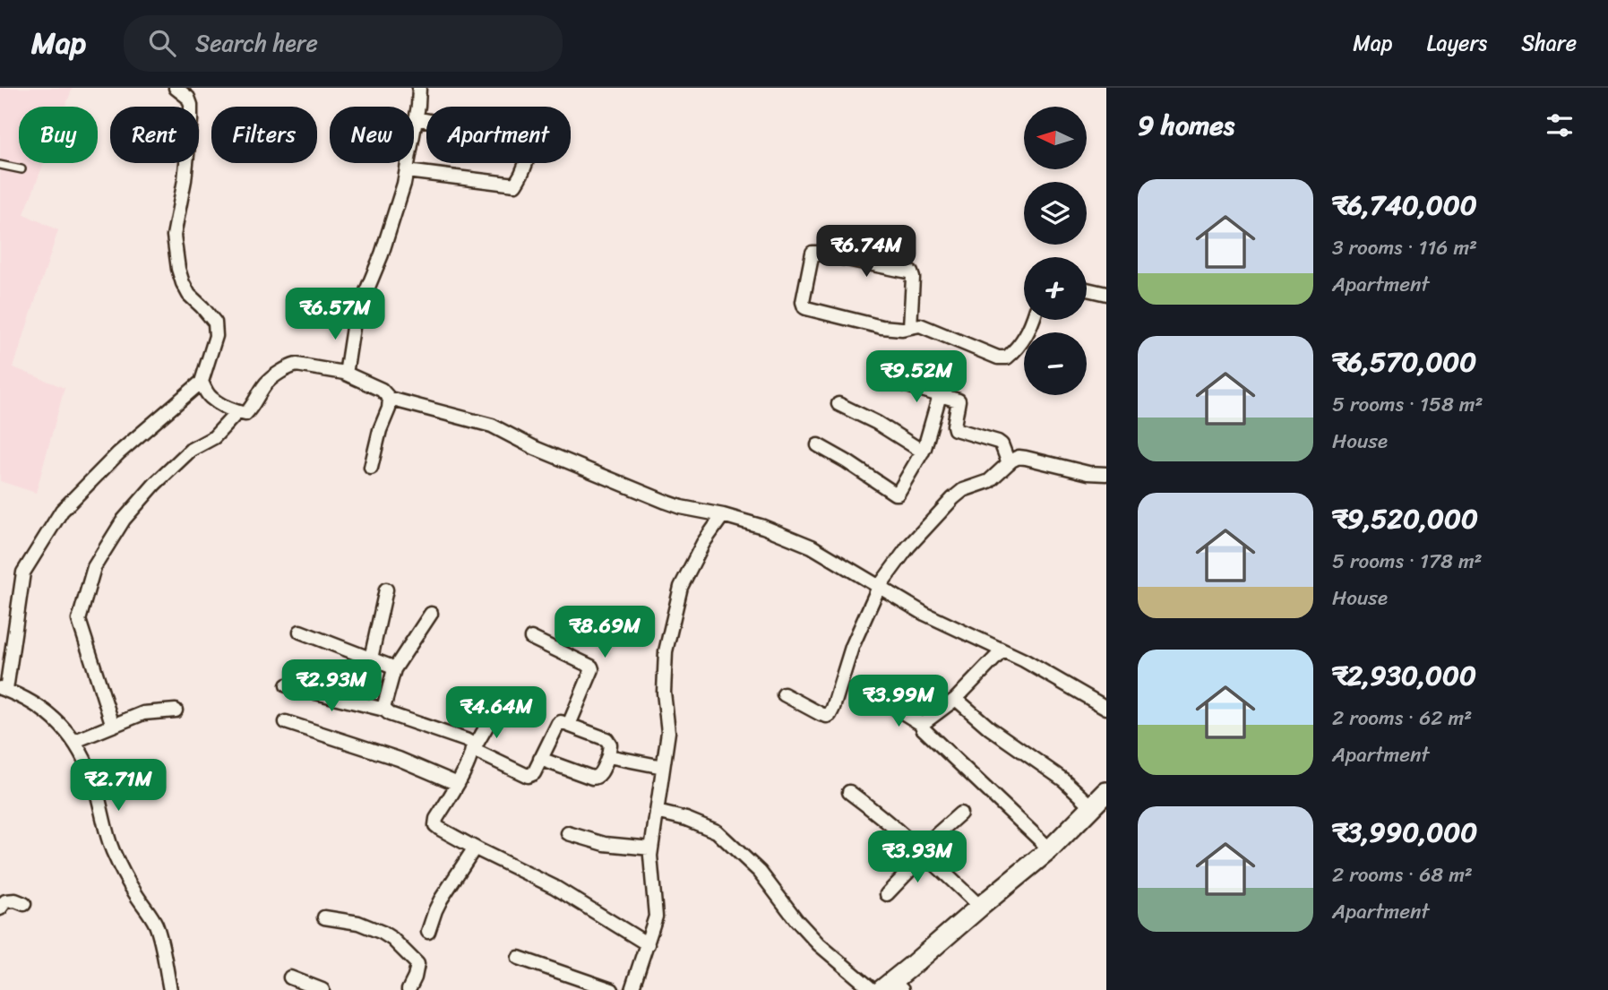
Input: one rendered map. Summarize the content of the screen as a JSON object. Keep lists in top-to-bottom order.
{
  "north": "left",
  "page": {
    "header": "Map",
    "search": "Search here",
    "nav": ["Map", "Layers", "Share"],
    "heading": "9 homes",
    "map_buttons": ["+", "−"],
    "chip": [
      "Buy",
      "Rent",
      "Filters",
      "New",
      "Apartment"
    ],
    "list": [
      {
        "name": "₹6,740,000",
        "note": "3 rooms · 116 m² · Apartment"
      },
      {
        "name": "₹6,570,000",
        "note": "5 rooms · 158 m² · House"
      },
      {
        "name": "₹9,520,000",
        "note": "5 rooms · 178 m² · House"
      },
      {
        "name": "₹2,930,000",
        "note": "2 rooms · 62 m² · Apartment"
      },
      {
        "name": "₹3,990,000",
        "note": "2 rooms · 68 m² · Apartment"
      }
    ],
    "price": [
      "₹6.74M",
      "₹6.57M",
      "₹9.52M",
      "₹8.69M",
      "₹2.93M",
      "₹3.99M",
      "₹4.64M",
      "₹2.71M",
      "₹3.93M"
    ]
  }
}
